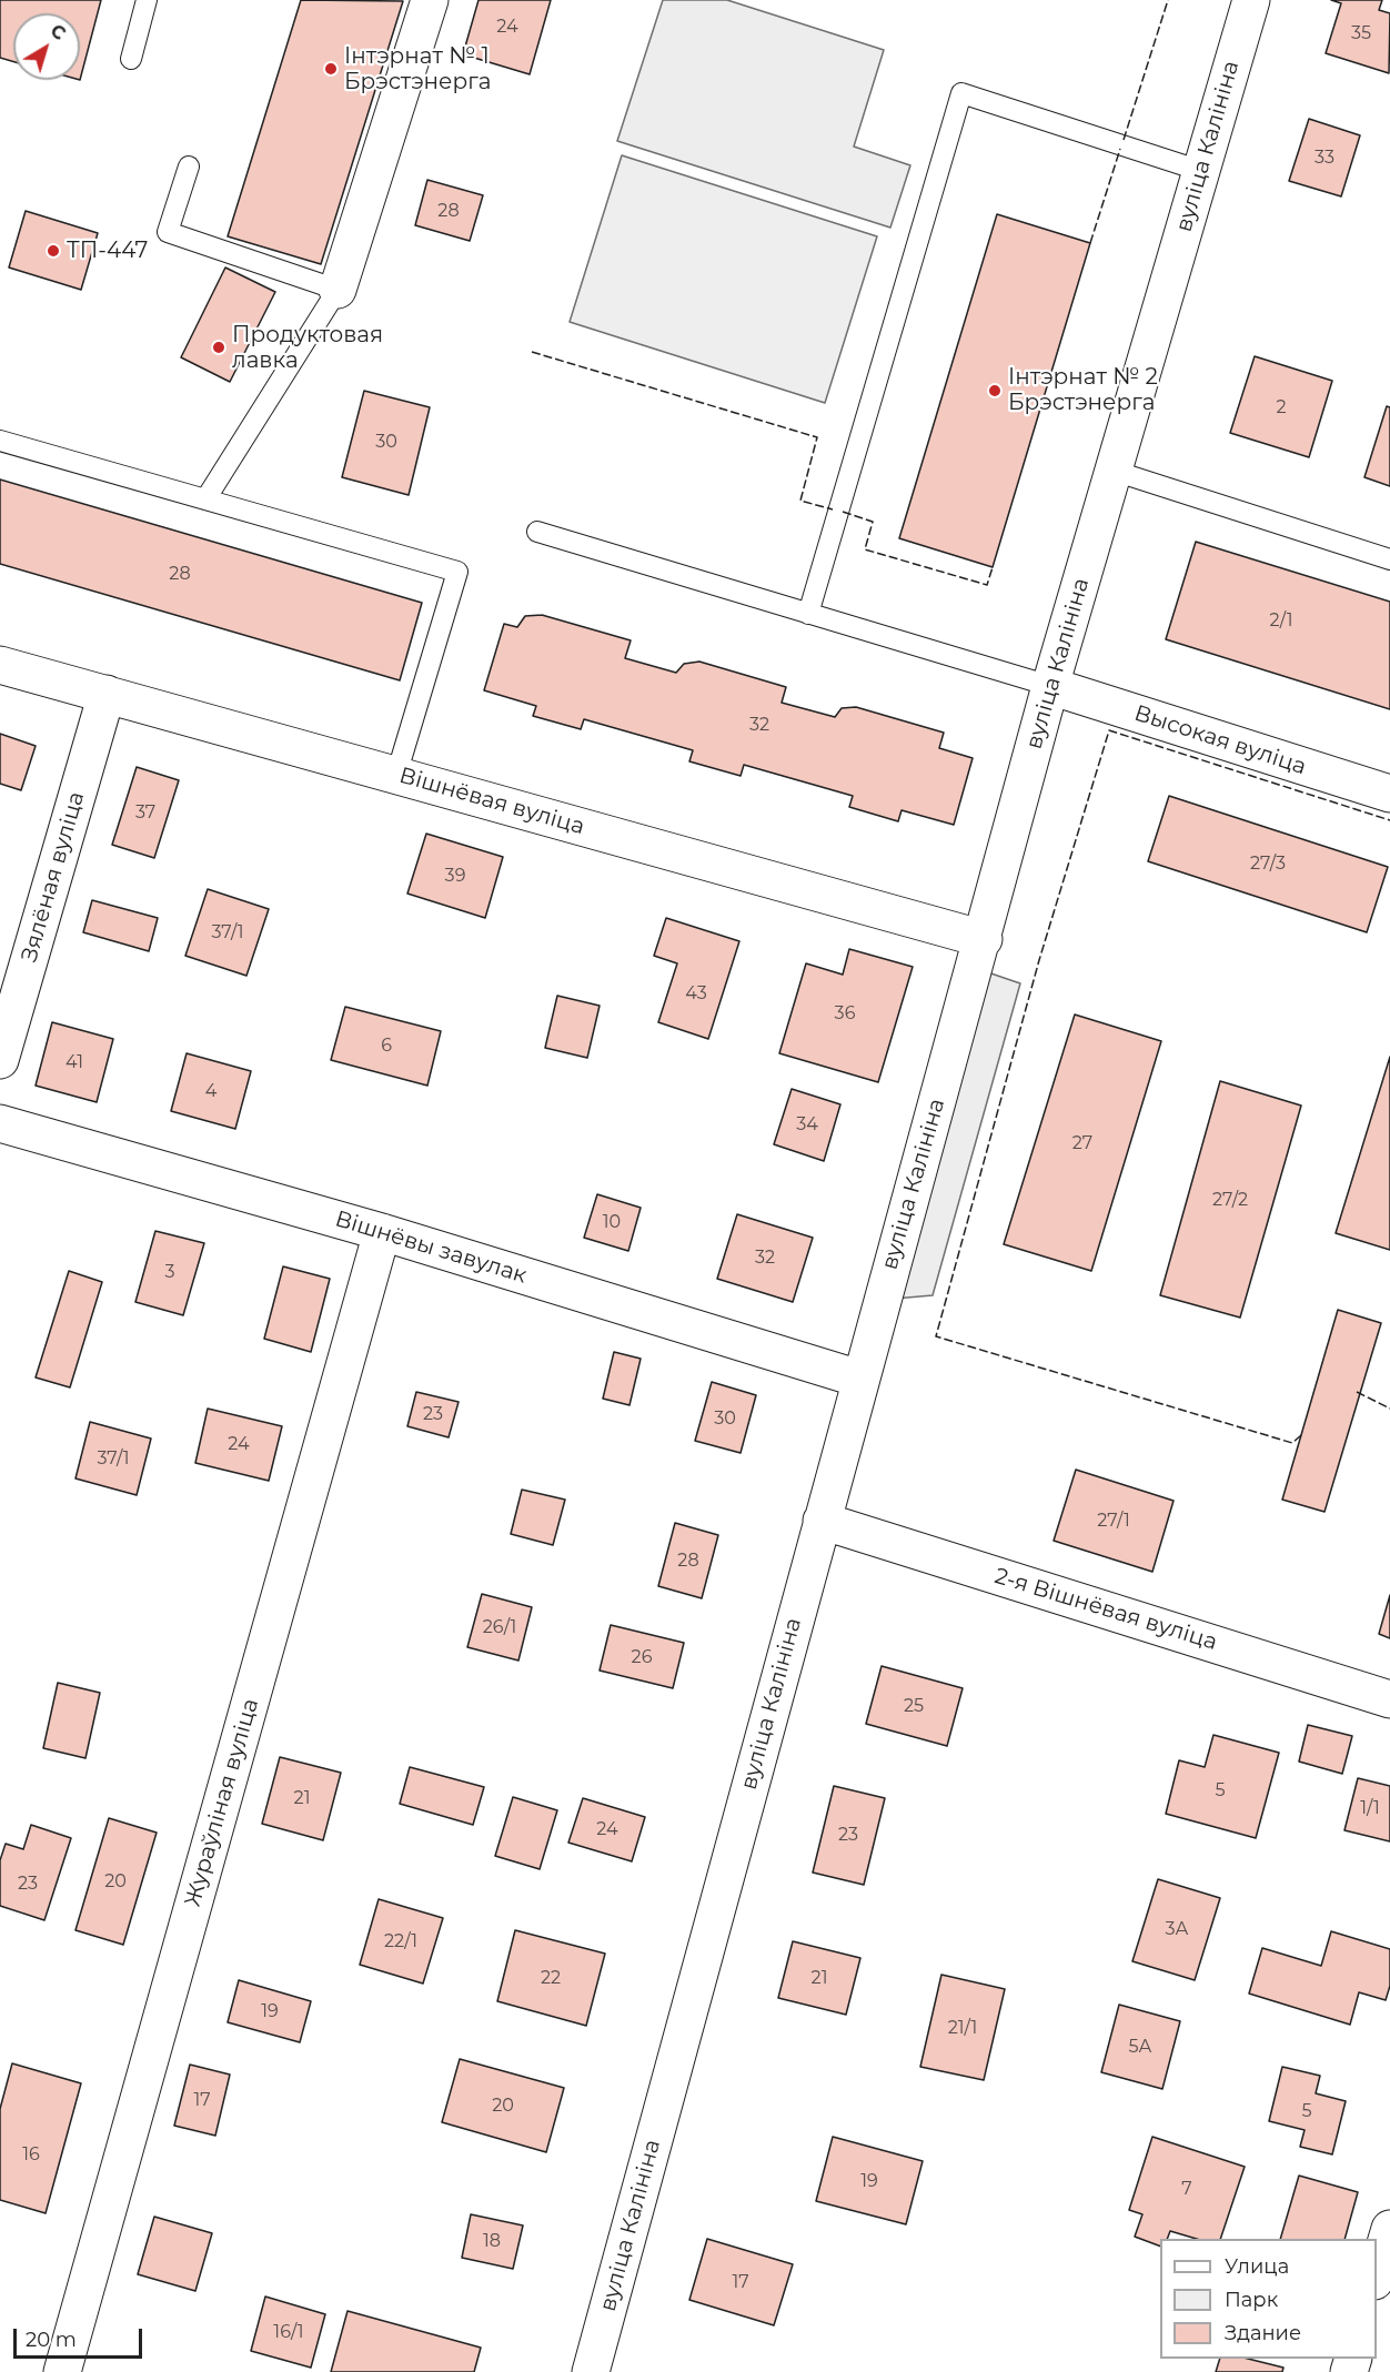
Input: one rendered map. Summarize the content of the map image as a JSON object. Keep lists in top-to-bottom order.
{
  "streets": {
    "street": [
      "вуліца Калініна",
      "Высокая вуліца",
      "Вішнёвая вуліца",
      "Зялёная вуліца",
      "Вішнёвы завулак",
      "2-я Вішнёвая вуліца",
      "Жураўліная вуліца"
    ]
  },
  "crossings": [
    ["вуліца Калініна", "Высокая вуліца"],
    ["вуліца Калініна", "Вішнёвая вуліца"],
    ["вуліца Калініна", "Вішнёвы завулак"],
    ["вуліца Калініна", "2-я Вішнёвая вуліца"],
    ["Вішнёвая вуліца", "Зялёная вуліца"],
    ["Вішнёвы завулак", "Жураўліная вуліца"]
  ],
  "places": [
    "Інтэрнат № 1 Брэстэнерга",
    "ТП-447",
    "Продуктовая лавка",
    "Інтэрнат № 2 Брэстэнерга"
  ],
  "house_numbers": [
    "24",
    "35",
    "33",
    "28",
    "2",
    "30",
    "28",
    "2/1",
    "32",
    "37",
    "27/3",
    "39",
    "37/1",
    "43",
    "36",
    "6",
    "41",
    "4",
    "34",
    "27",
    "27/2",
    "10",
    "32",
    "3",
    "23",
    "30",
    "24",
    "37/1",
    "27/1",
    "28",
    "26/1",
    "26",
    "25",
    "5",
    "21",
    "1/1",
    "24",
    "23",
    "20",
    "23",
    "3А",
    "22/1",
    "22",
    "21",
    "19",
    "21/1",
    "5А",
    "17",
    "20",
    "5",
    "16",
    "19",
    "7",
    "18",
    "17",
    "16/1"
  ],
  "legend": ["Улица", "Парк", "Здание"],
  "scale_bar": "20 m",
  "north": "top right"
}
